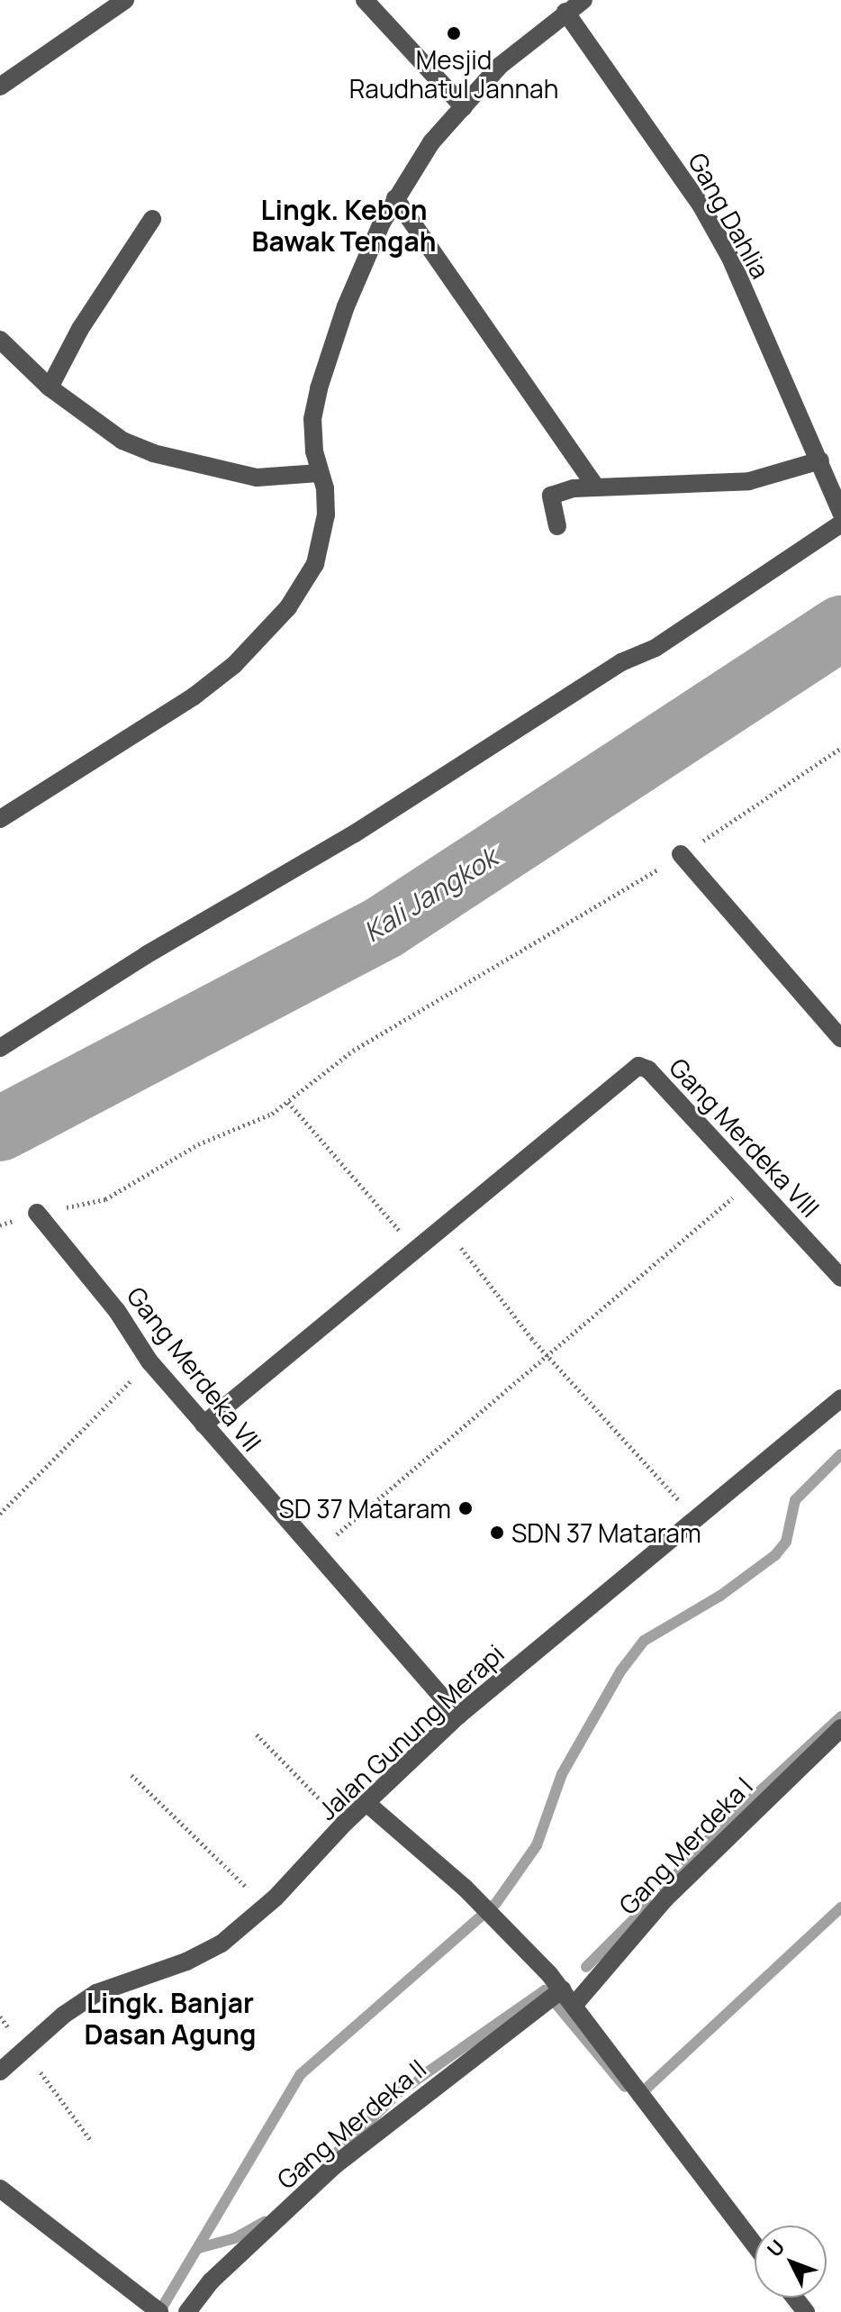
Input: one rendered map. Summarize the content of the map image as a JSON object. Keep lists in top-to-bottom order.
{
  "streets": {
    "street": [
      "Gang Dahlia",
      "Gang Merdeka VIII",
      "Gang Merdeka VII",
      "Jalan Gunung Merapi",
      "Gang Merdeka I",
      "Gang Merdeka II"
    ]
  },
  "crossings": [
    ["Gang Merdeka VII", "Jalan Gunung Merapi"]
  ],
  "districts": ["Lingk. Kebon Bawak Tengah", "Lingk. Banjar Dasan Agung"],
  "water": ["Kali Jangkok"],
  "places": ["Mesjid Raudhatul Jannah", "SD 37 Mataram", "SDN 37 Mataram"],
  "north": "top left"
}
